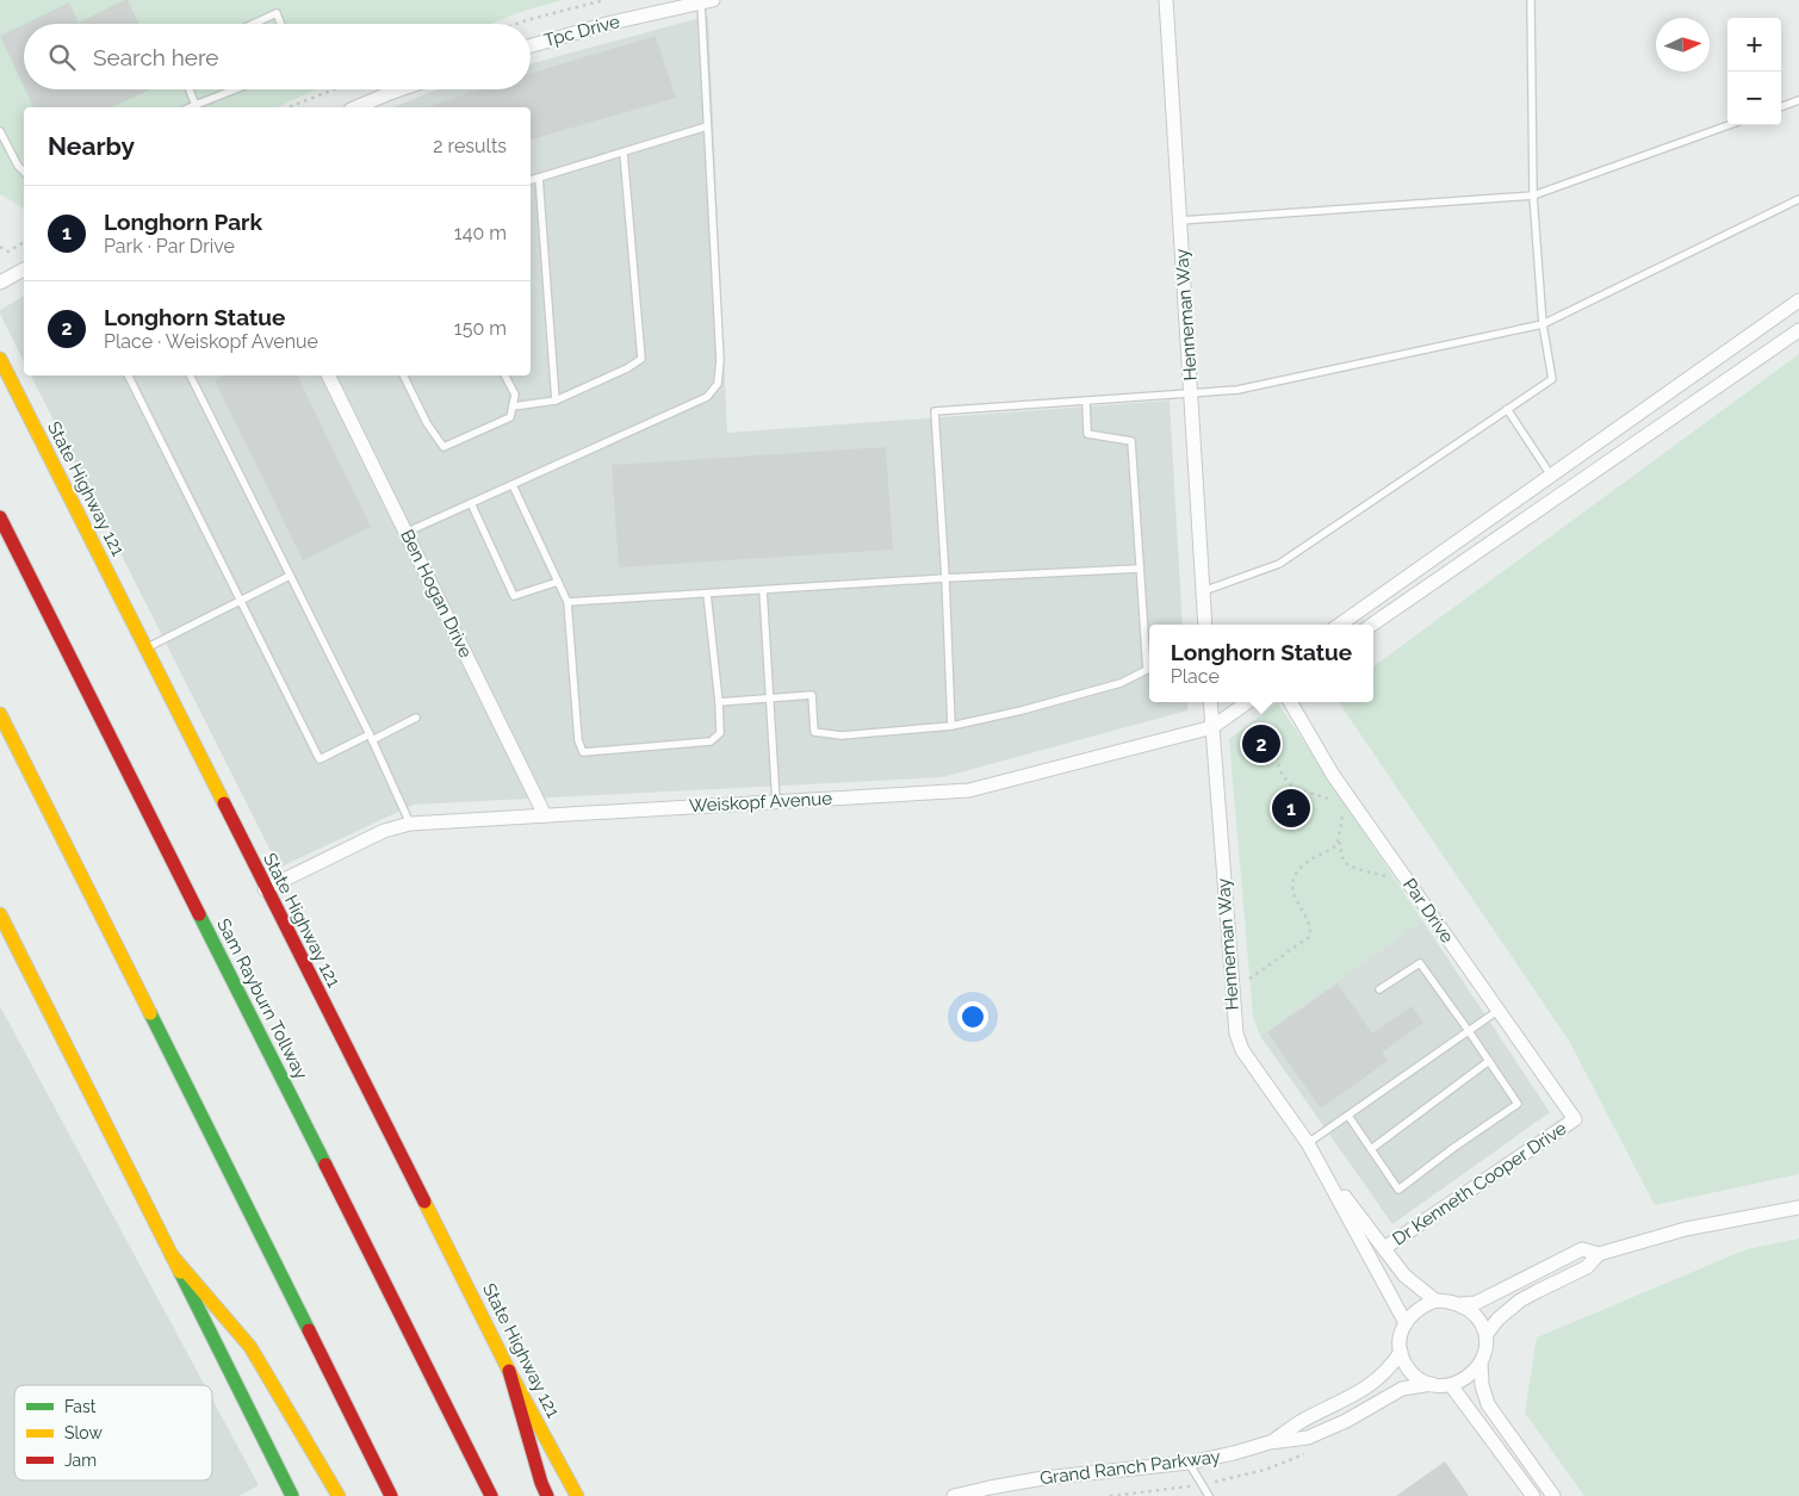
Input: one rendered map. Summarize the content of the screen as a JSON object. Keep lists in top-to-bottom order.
{
  "streets": {
    "main road": ["State Highway 121", "Sam Rayburn Tollway"],
    "street": [
      "Tpc Drive",
      "Henneman Way",
      "Ben Hogan Drive",
      "Weiskopf Avenue",
      "Par Drive",
      "Dr Kenneth Cooper Drive",
      "Grand Ranch Parkway"
    ]
  },
  "crossings": [
    ["Henneman Way", "Weiskopf Avenue"],
    ["Henneman Way", "Dr Kenneth Cooper Drive"],
    ["Henneman Way", "Grand Ranch Parkway"],
    ["State Highway 121", "Weiskopf Avenue"],
    ["Ben Hogan Drive", "Weiskopf Avenue"],
    ["Par Drive", "Dr Kenneth Cooper Drive"]
  ],
  "legend": ["Fast", "Slow", "Jam"],
  "north": "right",
  "page": {
    "map_buttons": ["+", "−"],
    "search": "Search here",
    "heading": ["Nearby", "2 results"],
    "list": [
      {
        "mark": "1",
        "name": "Longhorn Park",
        "note": "Park · Par Drive",
        "value": "140 m"
      },
      {
        "mark": "2",
        "name": "Longhorn Statue",
        "note": "Place · Weiskopf Avenue",
        "value": "150 m"
      }
    ],
    "popup": ["Longhorn Statue", "Place"],
    "pins": ["2", "1"]
  }
}
